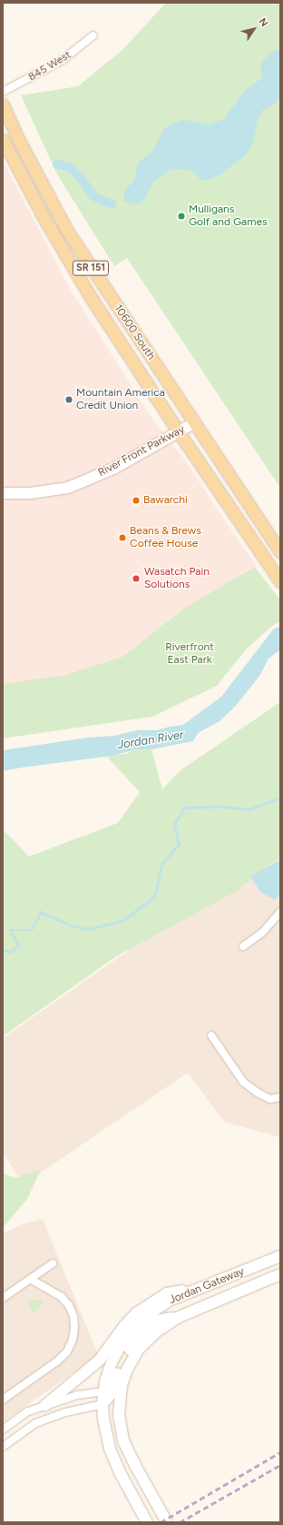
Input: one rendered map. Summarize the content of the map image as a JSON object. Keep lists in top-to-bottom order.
{
  "streets": {
    "main road": [
      "SR 151",
      "10600 South",
      "River Front Parkway",
      "Jordan Gateway"
    ],
    "street": ["845 West"]
  },
  "crossings": [
    ["10600 South", "River Front Parkway"]
  ],
  "water": ["Jordan River"],
  "parks": ["Riverfront East Park"],
  "places": [
    "Mulligans Golf and Games",
    "Mountain America Credit Union",
    "Bawarchi",
    "Beans & Brews Coffee House",
    "Wasatch Pain Solutions"
  ],
  "north": "top right"
}
